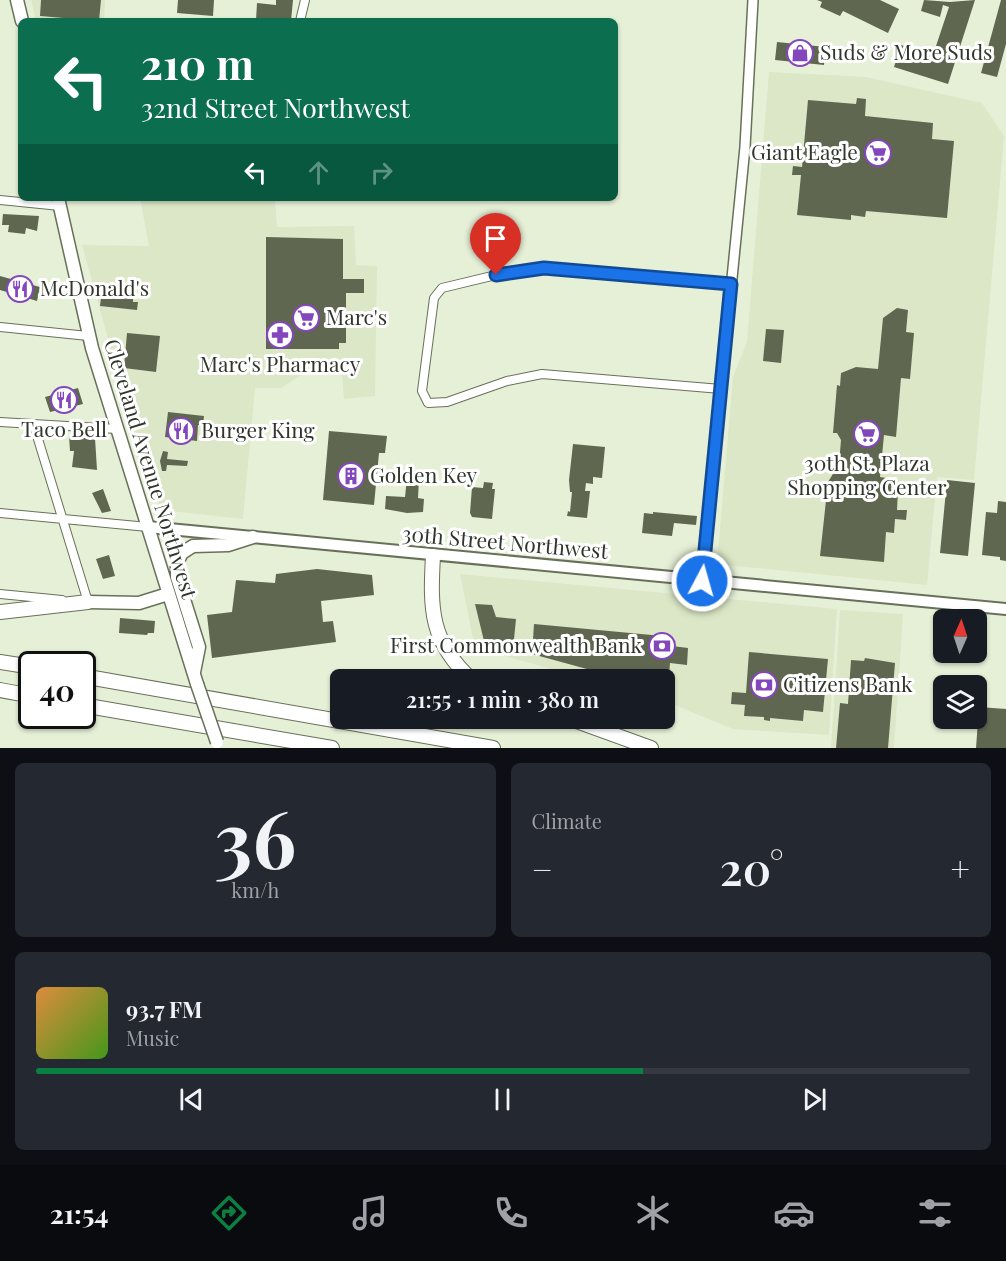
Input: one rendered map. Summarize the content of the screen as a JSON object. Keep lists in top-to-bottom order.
{
  "streets": {
    "main road": ["Cleveland Avenue Northwest", "30th Street Northwest"]
  },
  "crossings": [
    ["Cleveland Avenue Northwest", "30th Street Northwest"]
  ],
  "places": {
    "shop": ["Suds & More Suds"],
    "supermarket": ["Giant Eagle", "Marc's", "30th St. Plaza Shopping Center"],
    "restaurant": ["McDonald's", "Taco Bell", "Burger King"],
    "pharmacy": ["Marc's Pharmacy"],
    "building": ["Golden Key"],
    "bank": ["First Commonwealth Bank", "Citizens Bank"]
  },
  "north": "top",
  "page": {
    "turn": ["210 m", "32nd Street Northwest"],
    "limit": "40",
    "trip": "21:55 · 1 min · 380 m",
    "tile": [
      ["36", "km/h"],
      "Climate"
    ],
    "heat": ["−", "20°", "+"],
    "song": ["93.7 FM", "Music"],
    "tabs": "21:54"
  }
}
